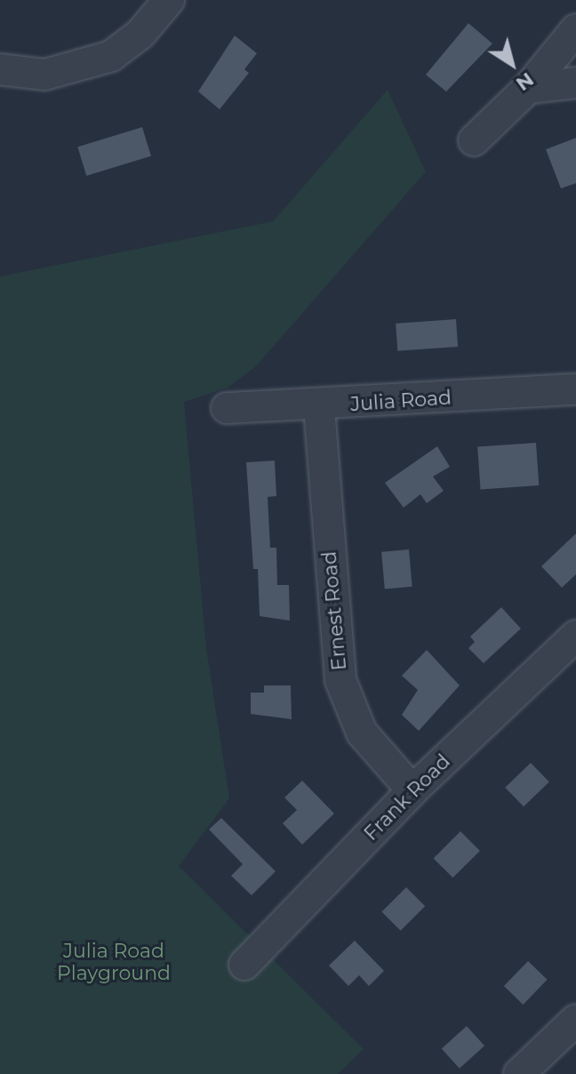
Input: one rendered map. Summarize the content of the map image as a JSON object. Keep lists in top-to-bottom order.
{
  "streets": {
    "street": ["Julia Road", "Ernest Road", "Frank Road"]
  },
  "crossings": [
    ["Julia Road", "Ernest Road"],
    ["Ernest Road", "Frank Road"]
  ],
  "parks": ["Julia Road Playground"],
  "north": "bottom right"
}
